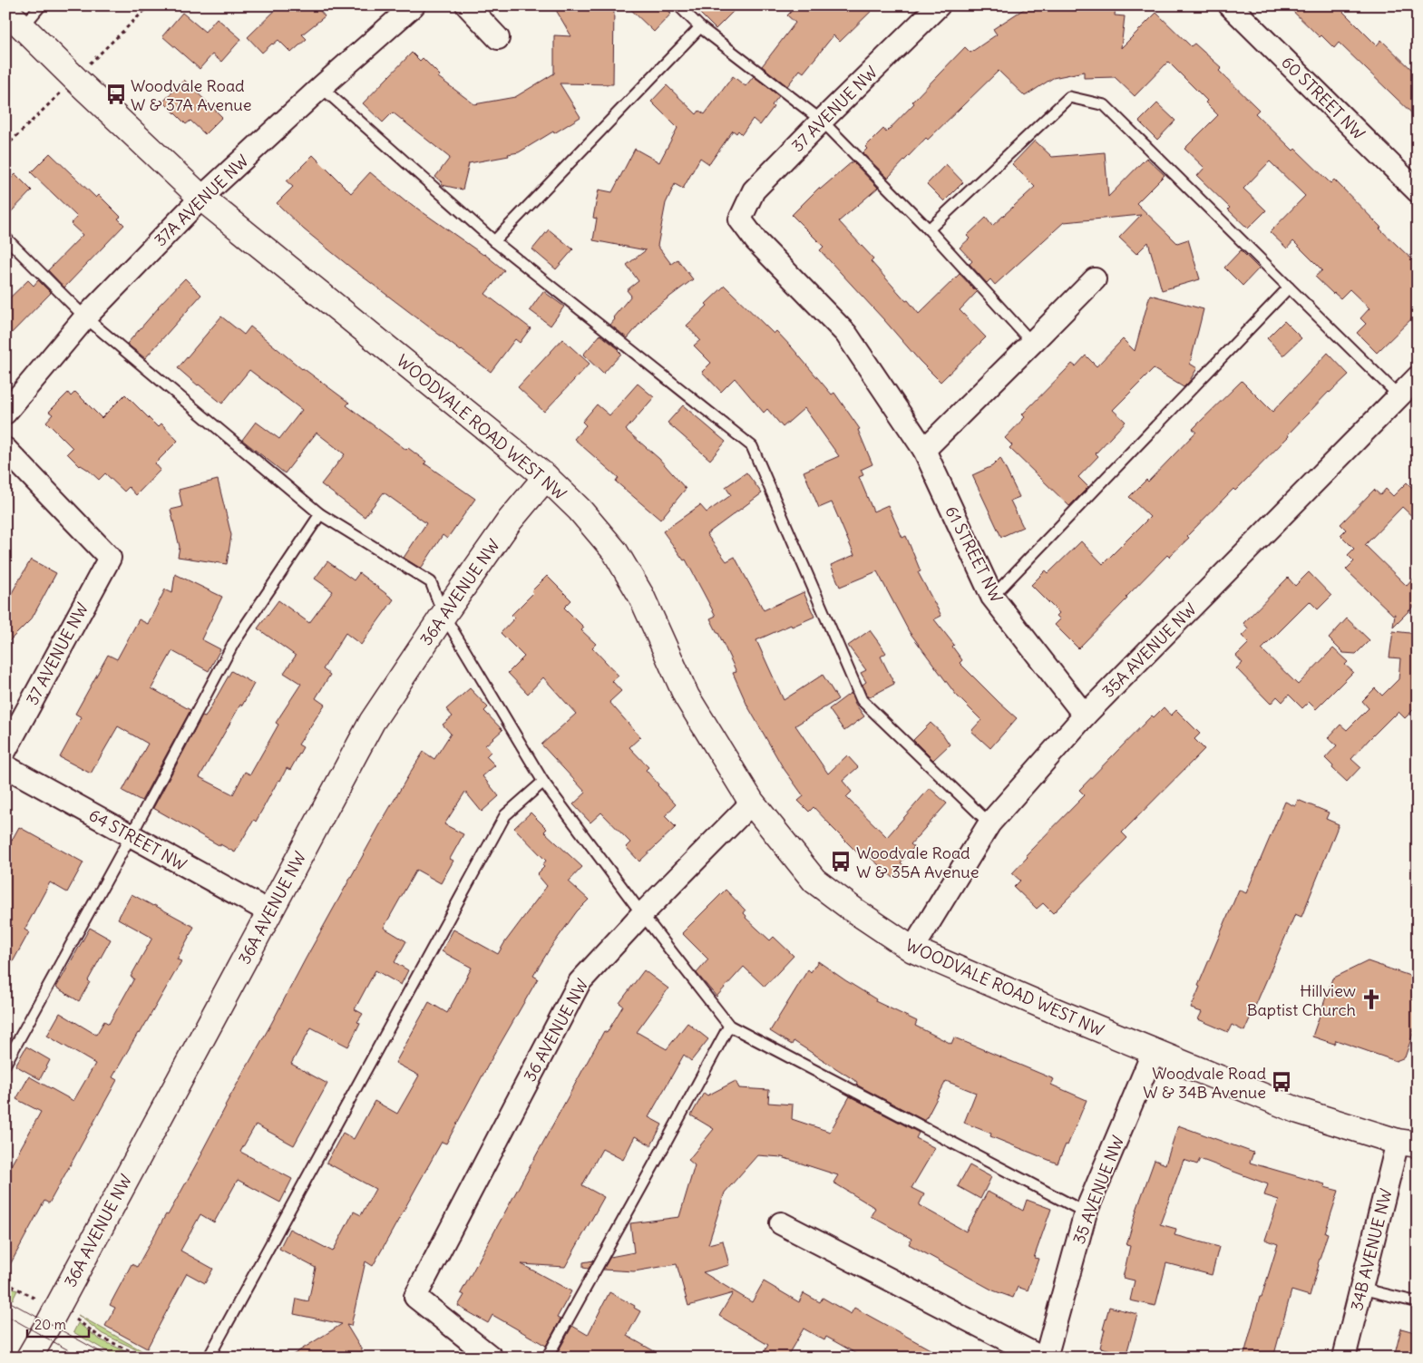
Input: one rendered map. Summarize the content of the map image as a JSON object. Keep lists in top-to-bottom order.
{
  "streets": {
    "street": [
      "60 STREET NW",
      "37 AVENUE NW",
      "37A AVENUE NW",
      "WOODVALE ROAD WEST NW",
      "61 STREET NW",
      "36A AVENUE NW",
      "35A AVENUE NW",
      "64 STREET NW",
      "36 AVENUE NW",
      "35 AVENUE NW",
      "34B AVENUE NW"
    ]
  },
  "crossings": [
    ["37 AVENUE NW", "61 STREET NW"],
    ["37A AVENUE NW", "WOODVALE ROAD WEST NW"],
    ["WOODVALE ROAD WEST NW", "36A AVENUE NW"],
    ["WOODVALE ROAD WEST NW", "35A AVENUE NW"],
    ["WOODVALE ROAD WEST NW", "36 AVENUE NW"],
    ["WOODVALE ROAD WEST NW", "35 AVENUE NW"],
    ["WOODVALE ROAD WEST NW", "34B AVENUE NW"],
    ["61 STREET NW", "35A AVENUE NW"],
    ["36A AVENUE NW", "64 STREET NW"]
  ],
  "places": {
    "bus stop": ["Woodvale Road W & 37A Avenue", "Woodvale Road W & 35A Avenue", "Woodvale Road W & 34B Avenue"],
    "church": ["Hillview Baptist Church"]
  },
  "scale_bar": "20 m"
}
